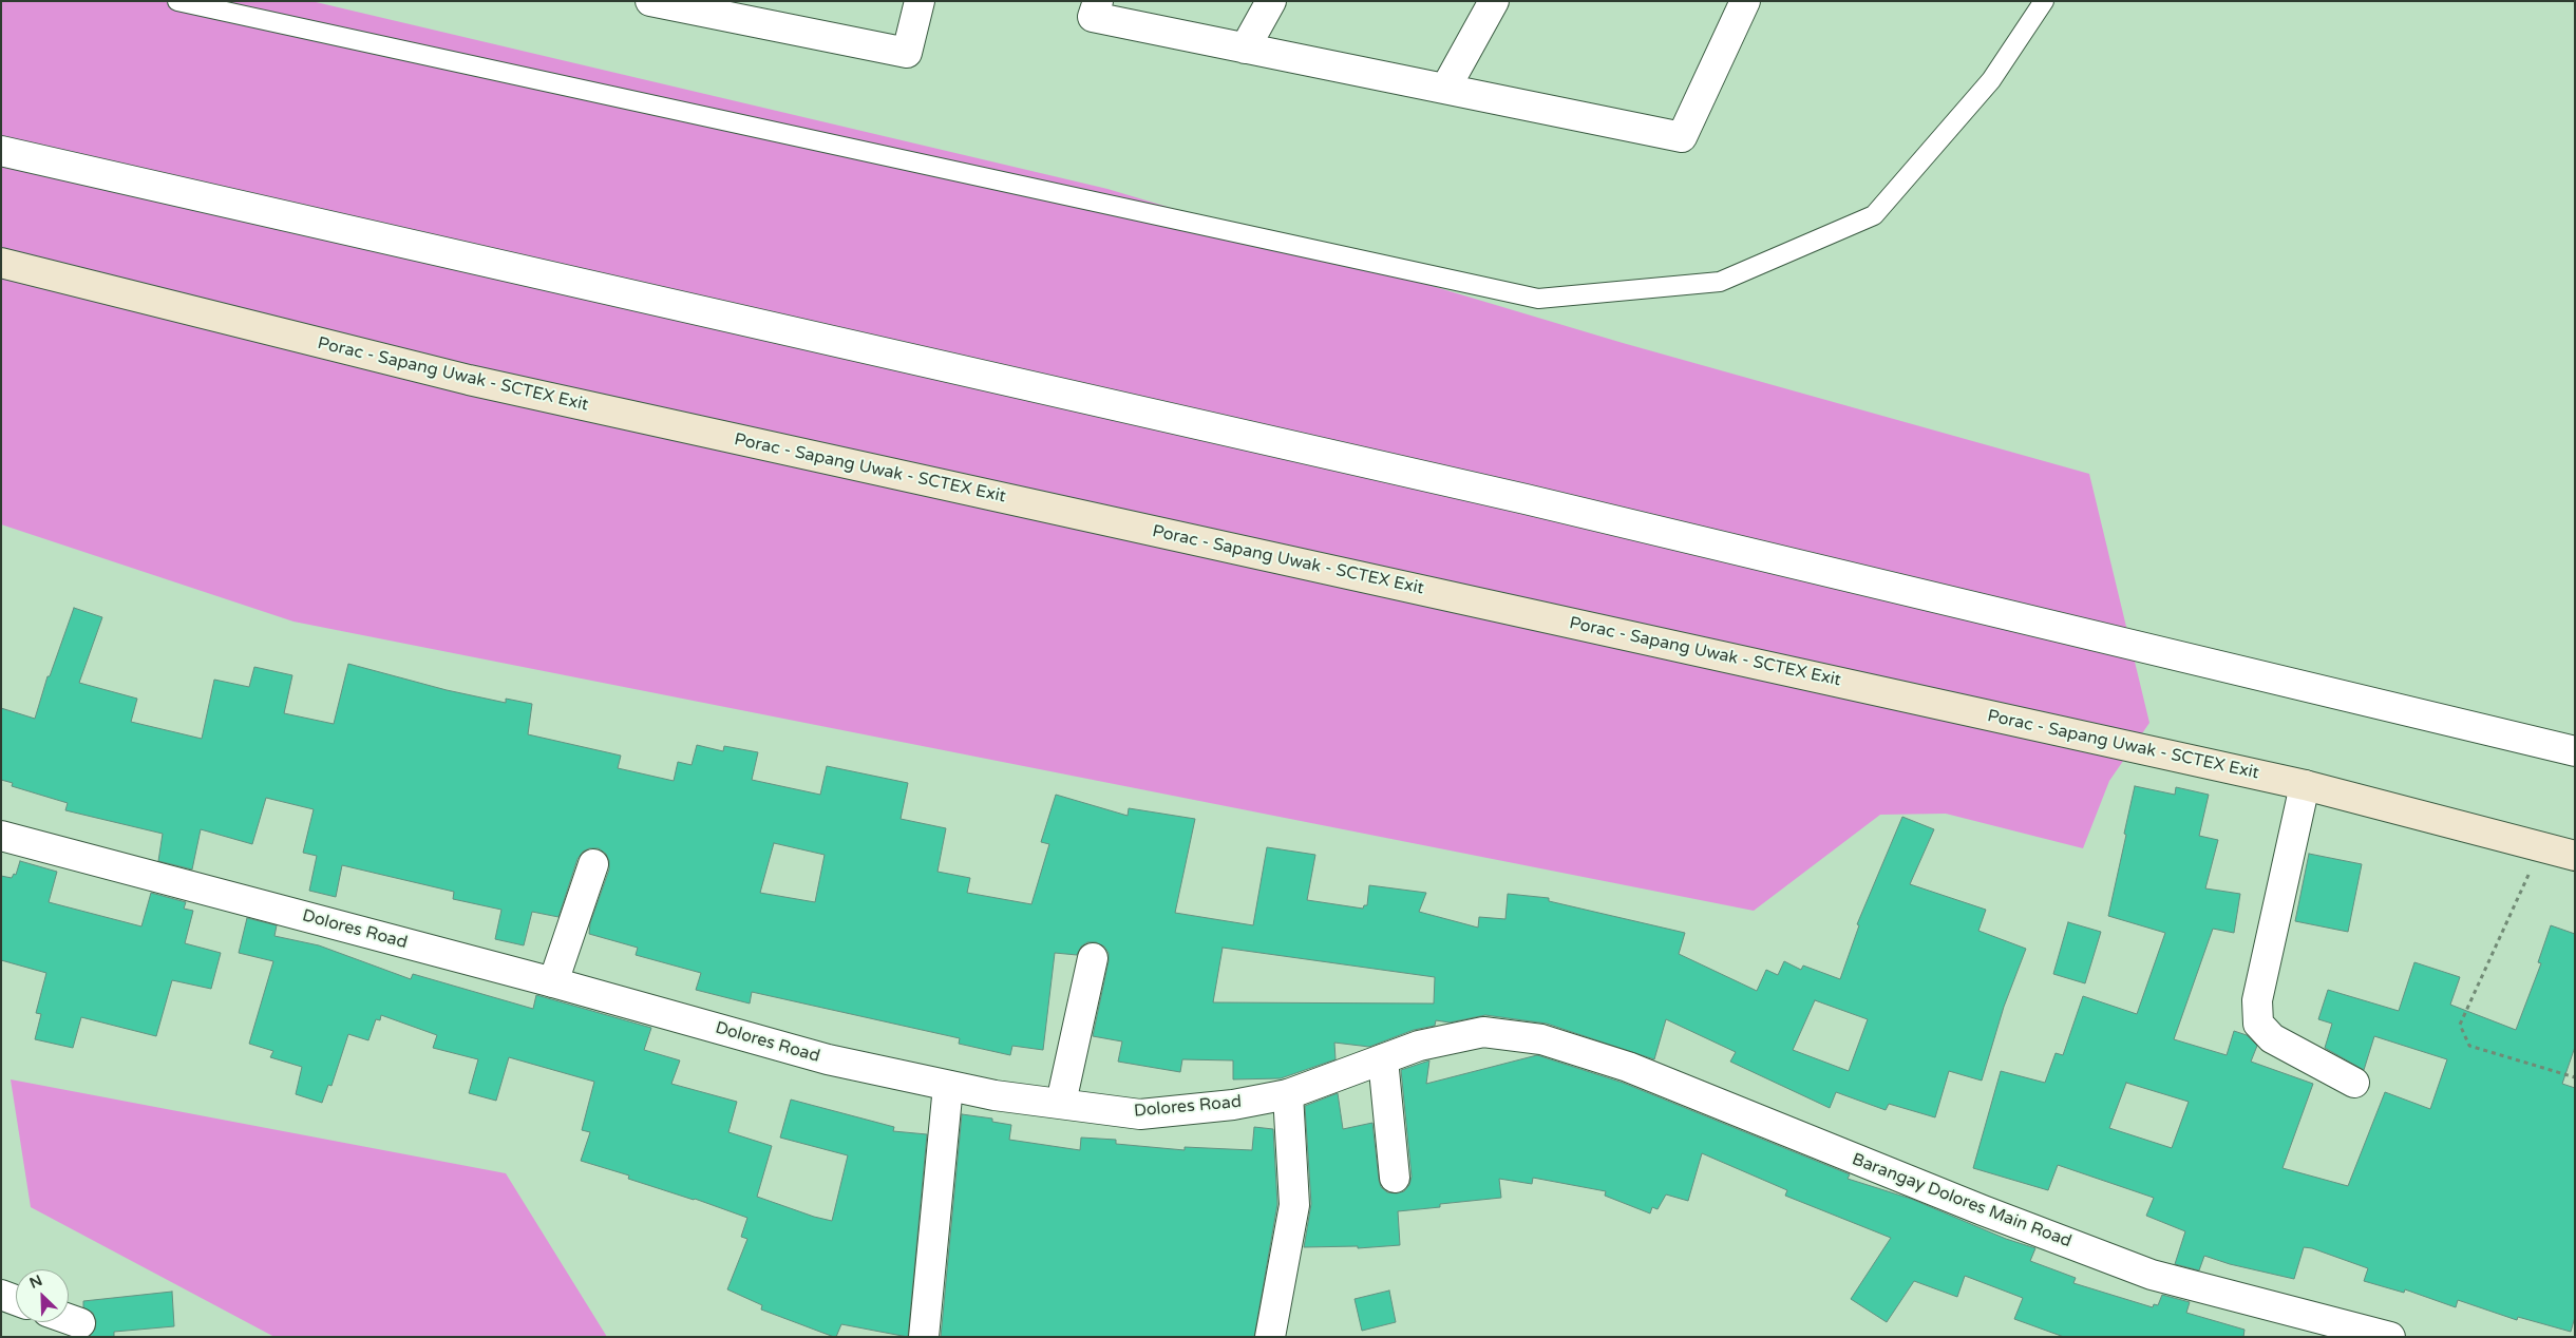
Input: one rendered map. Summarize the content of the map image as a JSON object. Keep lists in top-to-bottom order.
{
  "streets": {
    "main road": ["Porac - Sapang Uwak - SCTEX Exit"],
    "street": ["Dolores Road", "Barangay Dolores Main Road"]
  },
  "crossings": [
    ["Dolores Road", "Barangay Dolores Main Road"]
  ],
  "north": "top left"
}
